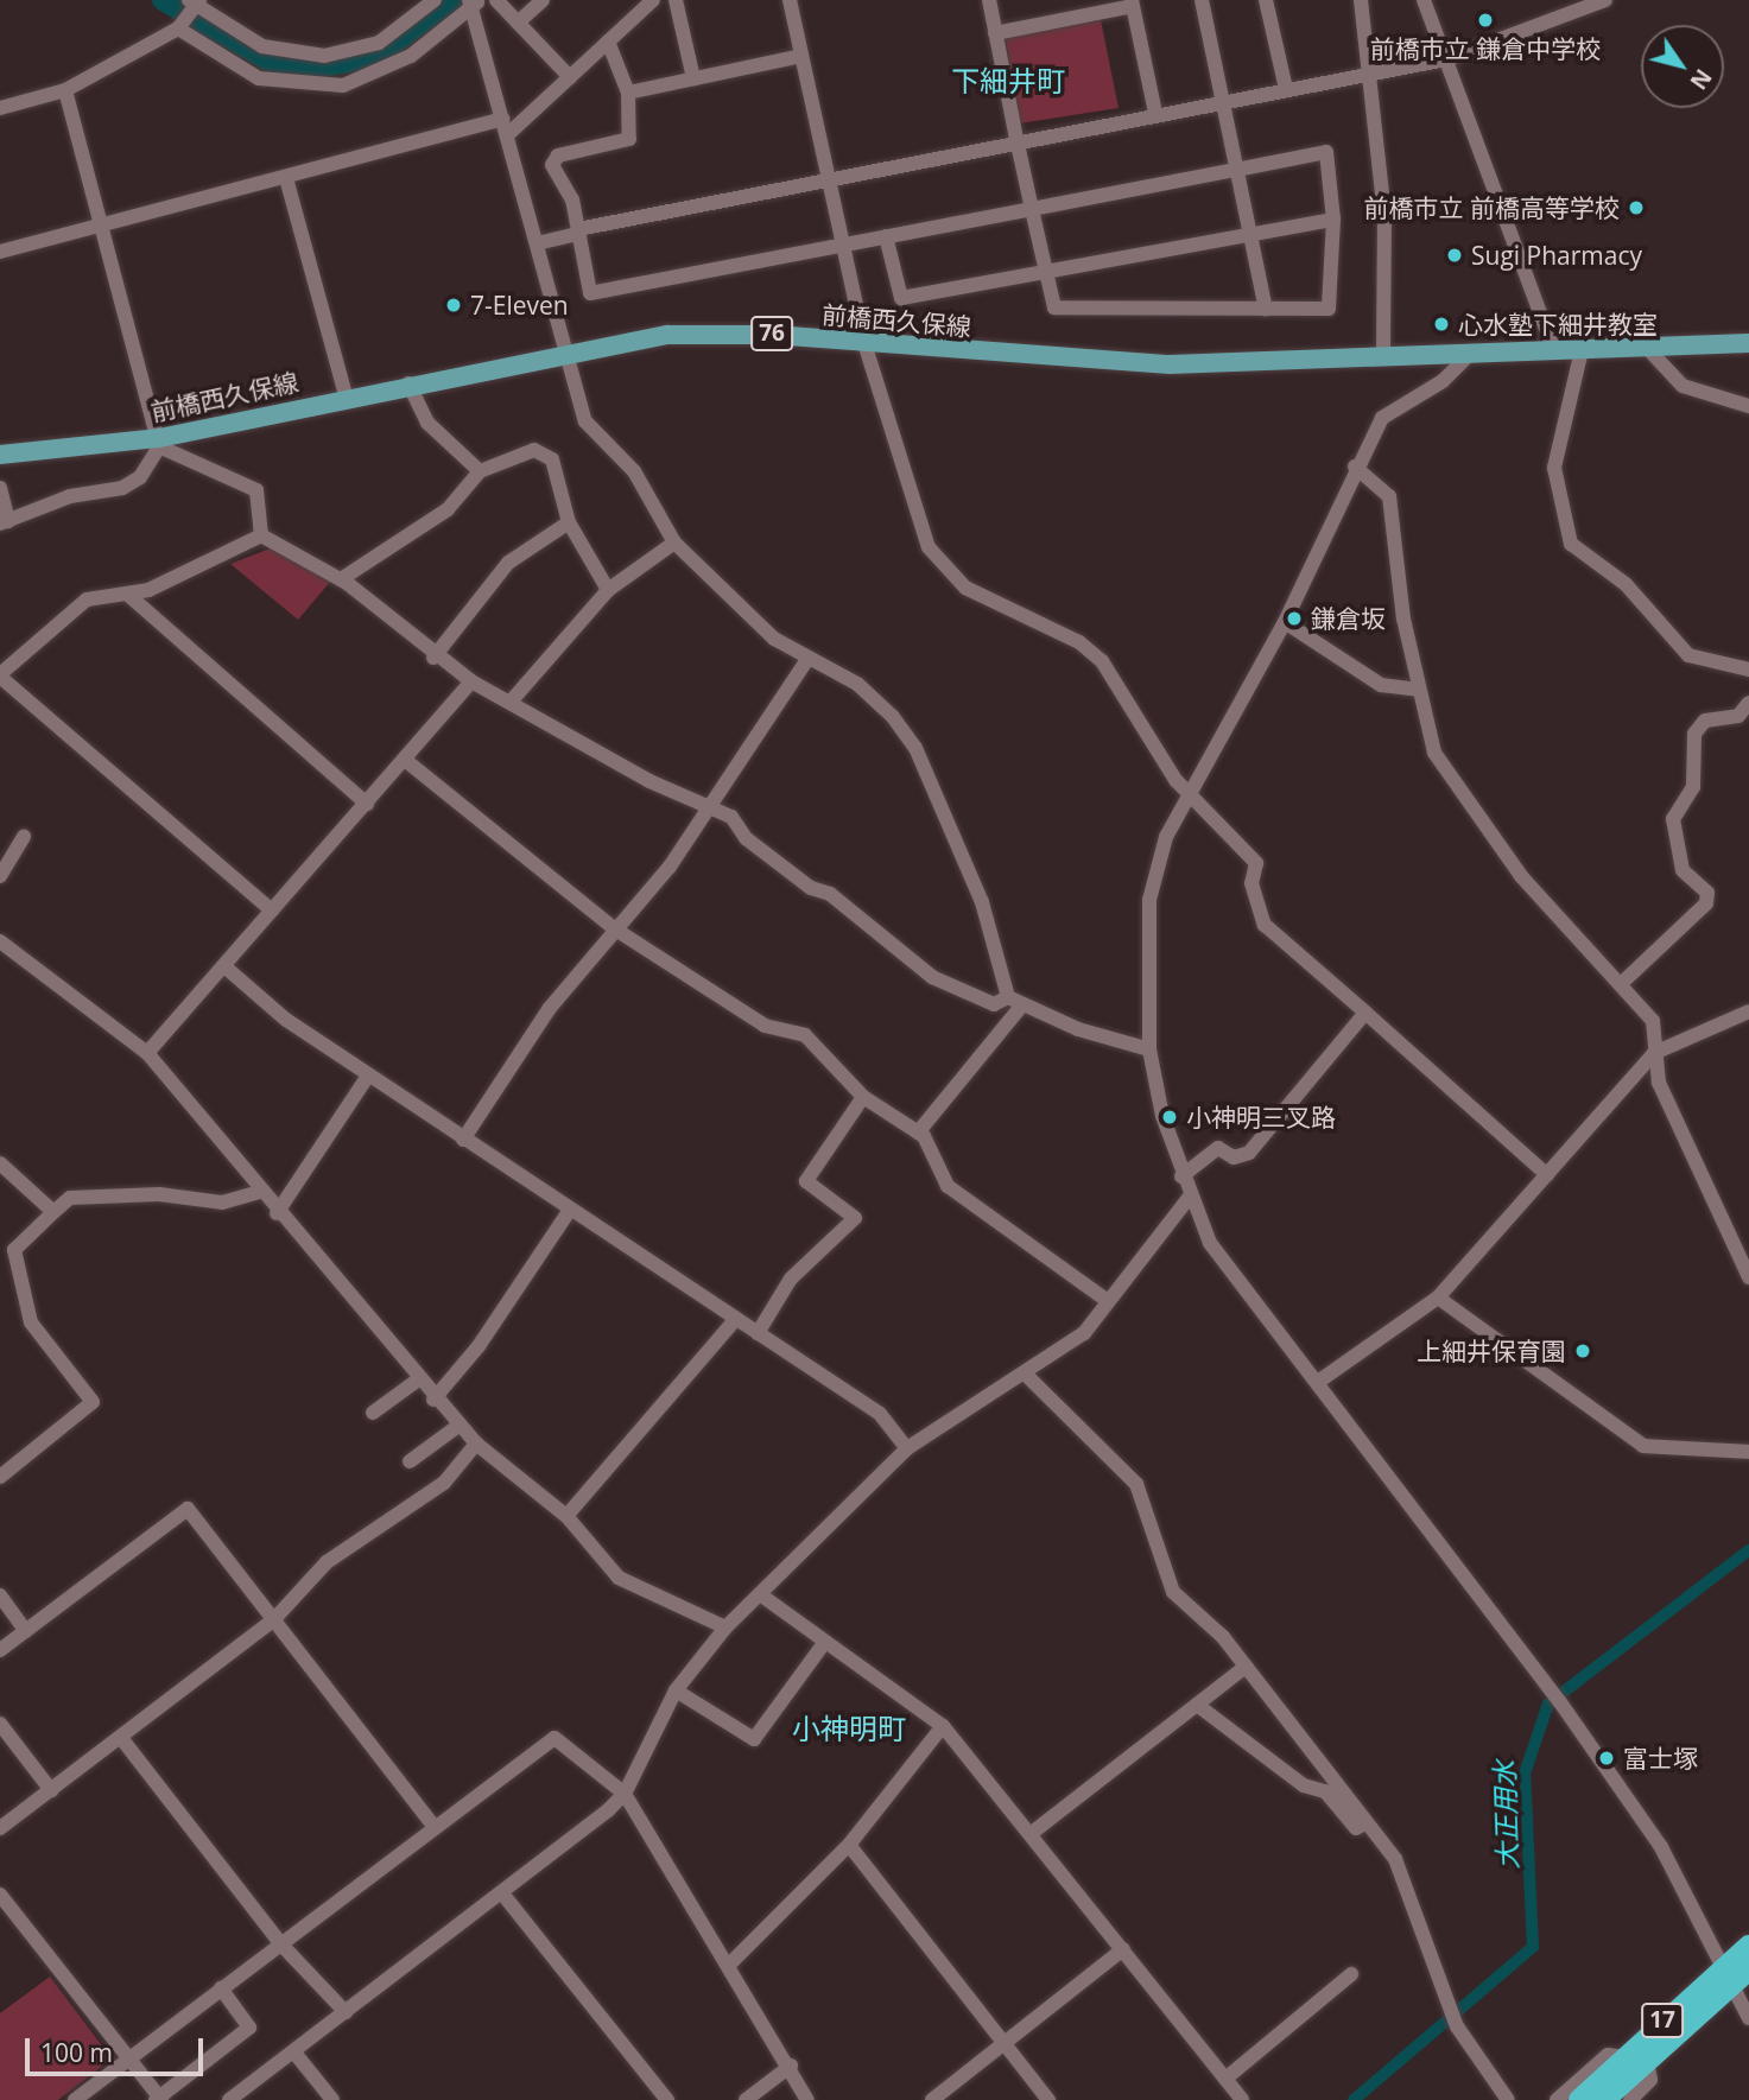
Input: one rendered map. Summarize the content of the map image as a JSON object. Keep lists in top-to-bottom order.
{
  "streets": {
    "highway": ["17"],
    "main road": ["前橋西久保線", "76"]
  },
  "districts": ["下細井町", "小神明町"],
  "water": ["大正用水"],
  "places": [
    "前橋市立 鎌倉中学校",
    "前橋市立 前橋高等学校",
    "Sugi Pharmacy",
    "7-Eleven",
    "心水塾下細井教室",
    "鎌倉坂",
    "小神明三叉路",
    "上細井保育園",
    "富士塚"
  ],
  "scale_bar": "100 m",
  "north": "bottom right"
}
